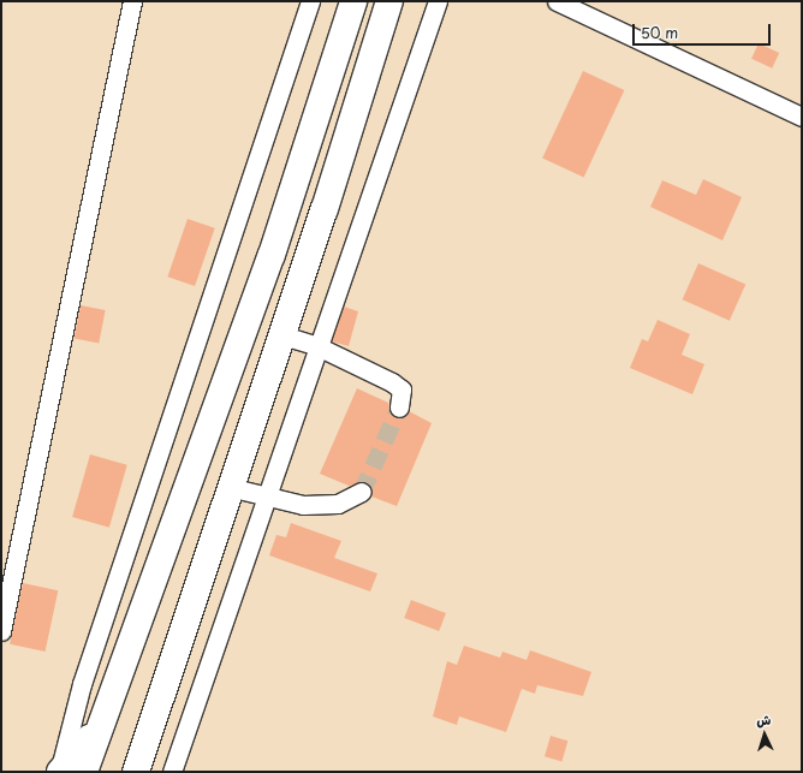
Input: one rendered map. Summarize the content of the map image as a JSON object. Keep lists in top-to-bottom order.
{
  "scale_bar": "50 m",
  "north": "top"
}
